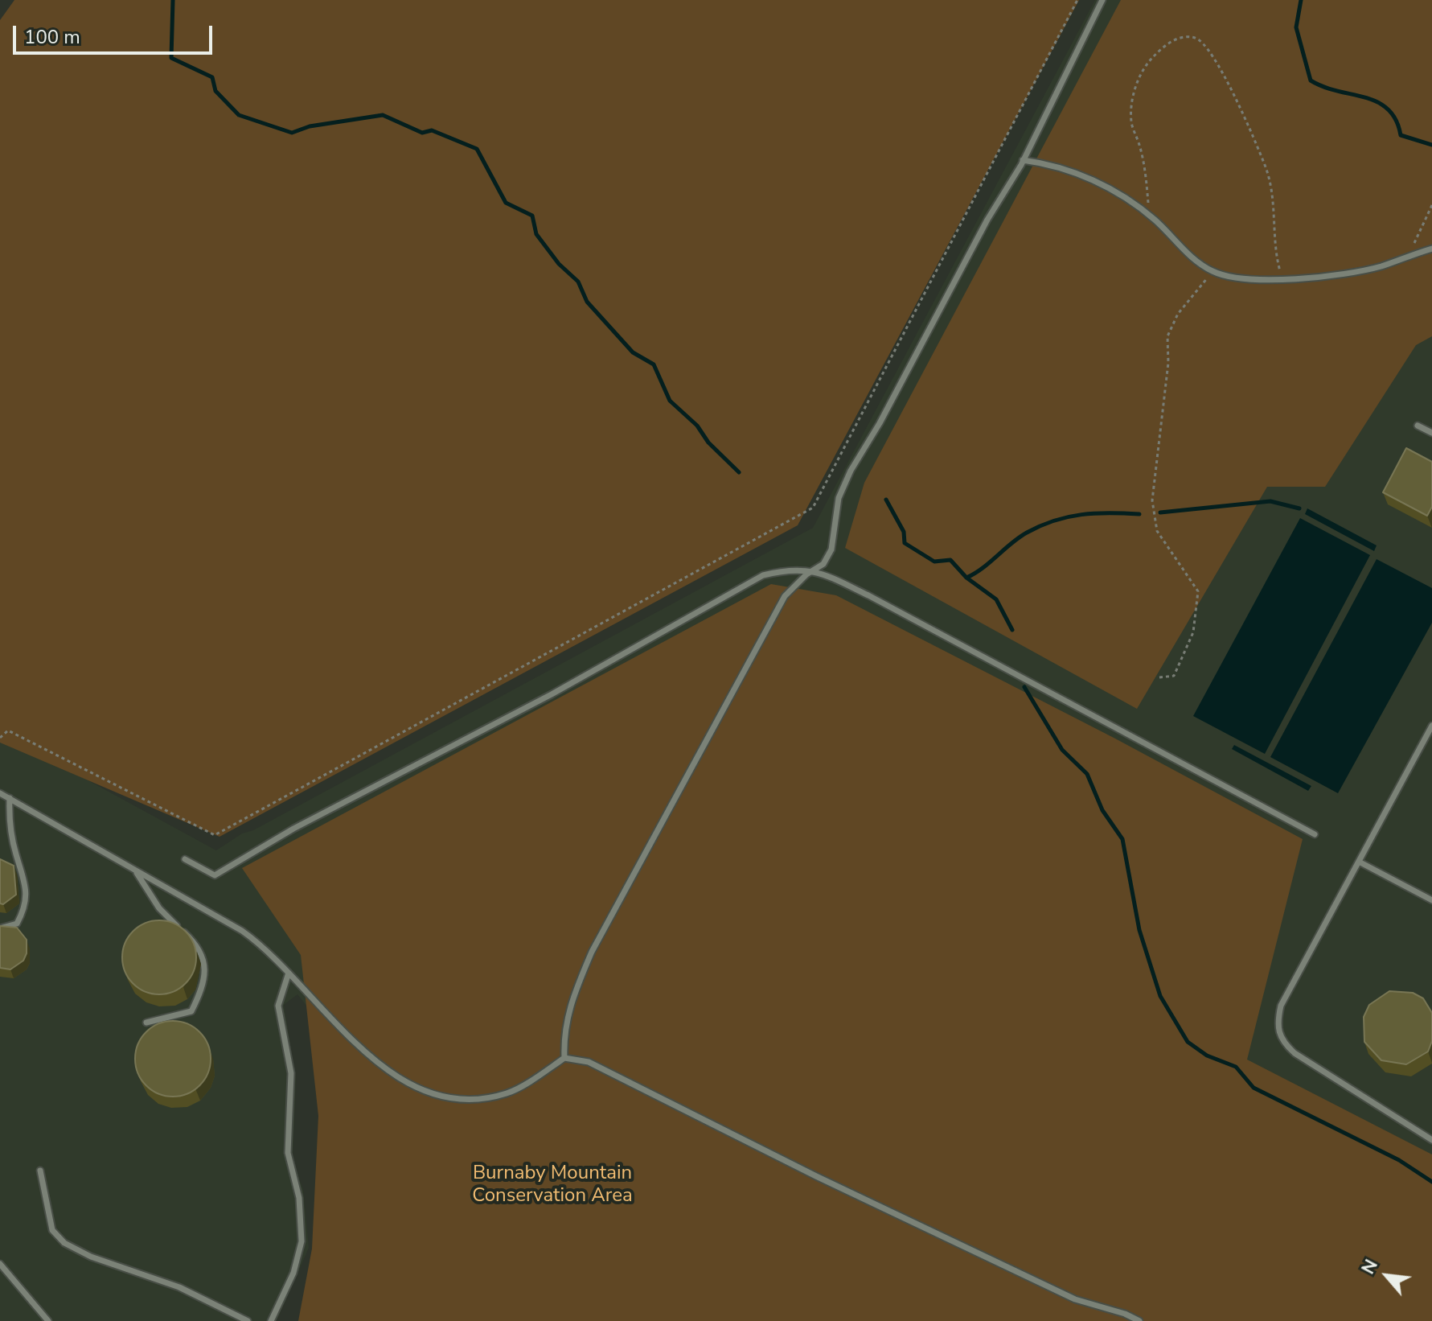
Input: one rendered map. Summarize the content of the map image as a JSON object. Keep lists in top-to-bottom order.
{
  "parks": ["Burnaby Mountain Conservation Area"],
  "scale_bar": "100 m",
  "north": "top left"
}
